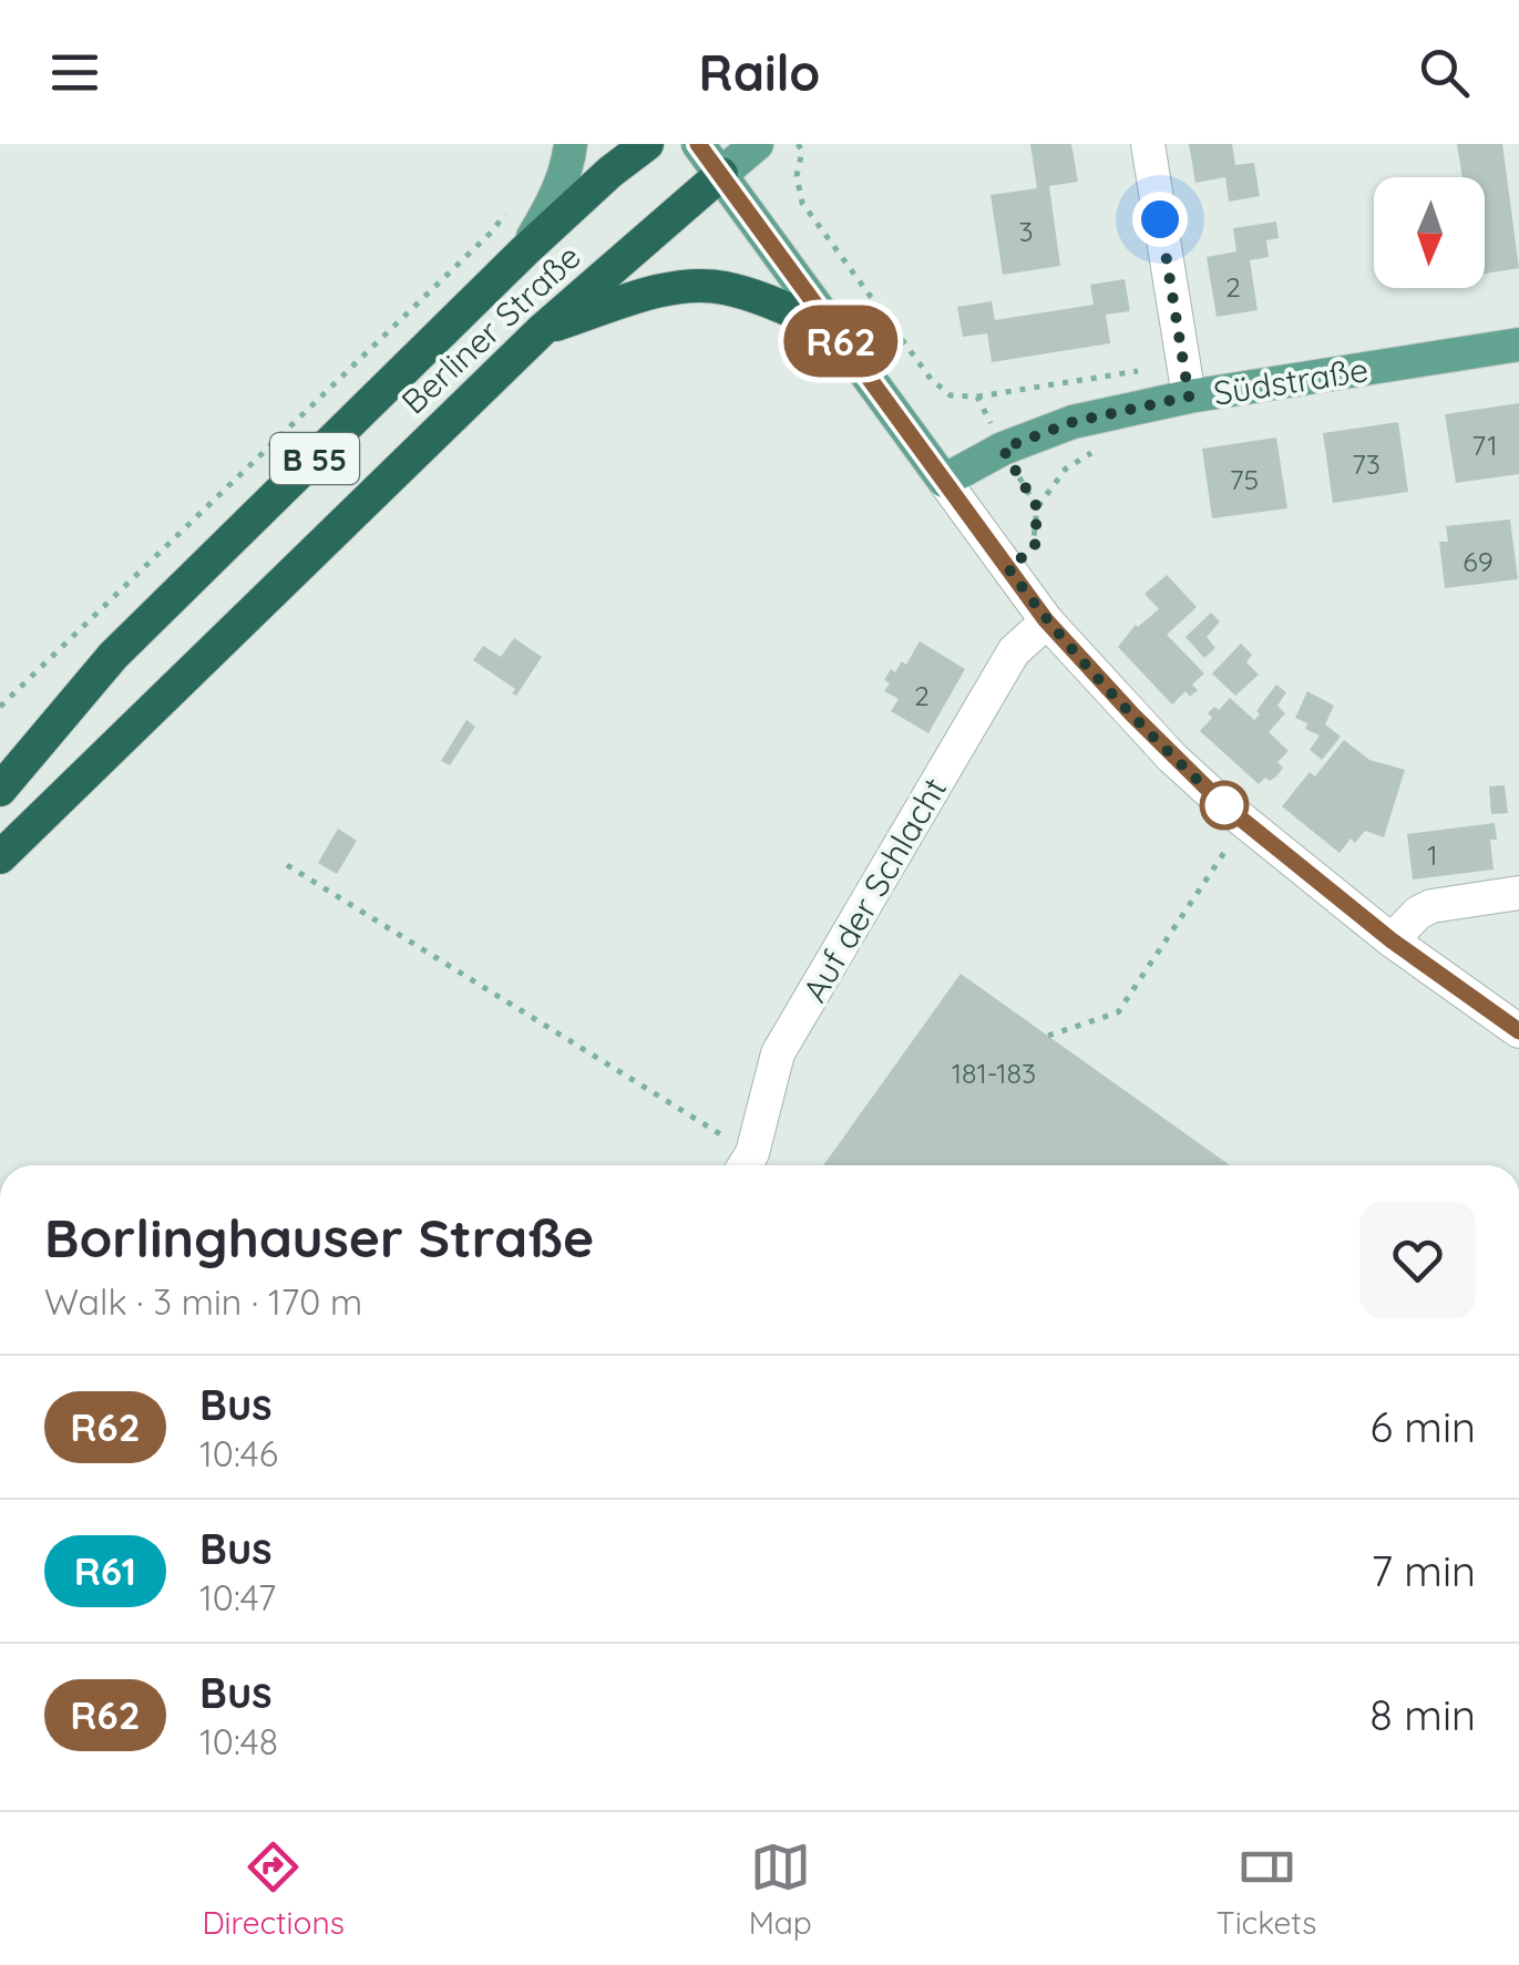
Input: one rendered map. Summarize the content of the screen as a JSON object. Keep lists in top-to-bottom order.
{
  "streets": {
    "highway": ["Berliner Straße", "B 55"],
    "main road": ["Südstraße"],
    "street": ["Auf der Schlacht"]
  },
  "lines": ["bus line R62"],
  "house_numbers": [
    "3",
    "2",
    "71",
    "73",
    "75",
    "69",
    "2",
    "1",
    "181-183"
  ],
  "north": "bottom",
  "page": {
    "header": "Railo",
    "on_map": "R62",
    "heading": ["Borlinghauser Straße", "Walk · 3 min · 170 m"],
    "list": [
      {
        "mark": "R62",
        "name": "Bus",
        "note": "10:46",
        "value": "6 min"
      },
      {
        "mark": "R61",
        "name": "Bus",
        "note": "10:47",
        "value": "7 min"
      },
      {
        "mark": "R62",
        "name": "Bus",
        "note": "10:48",
        "value": "8 min"
      }
    ],
    "tabs": ["Directions", "Map", "Tickets"]
  }
}
